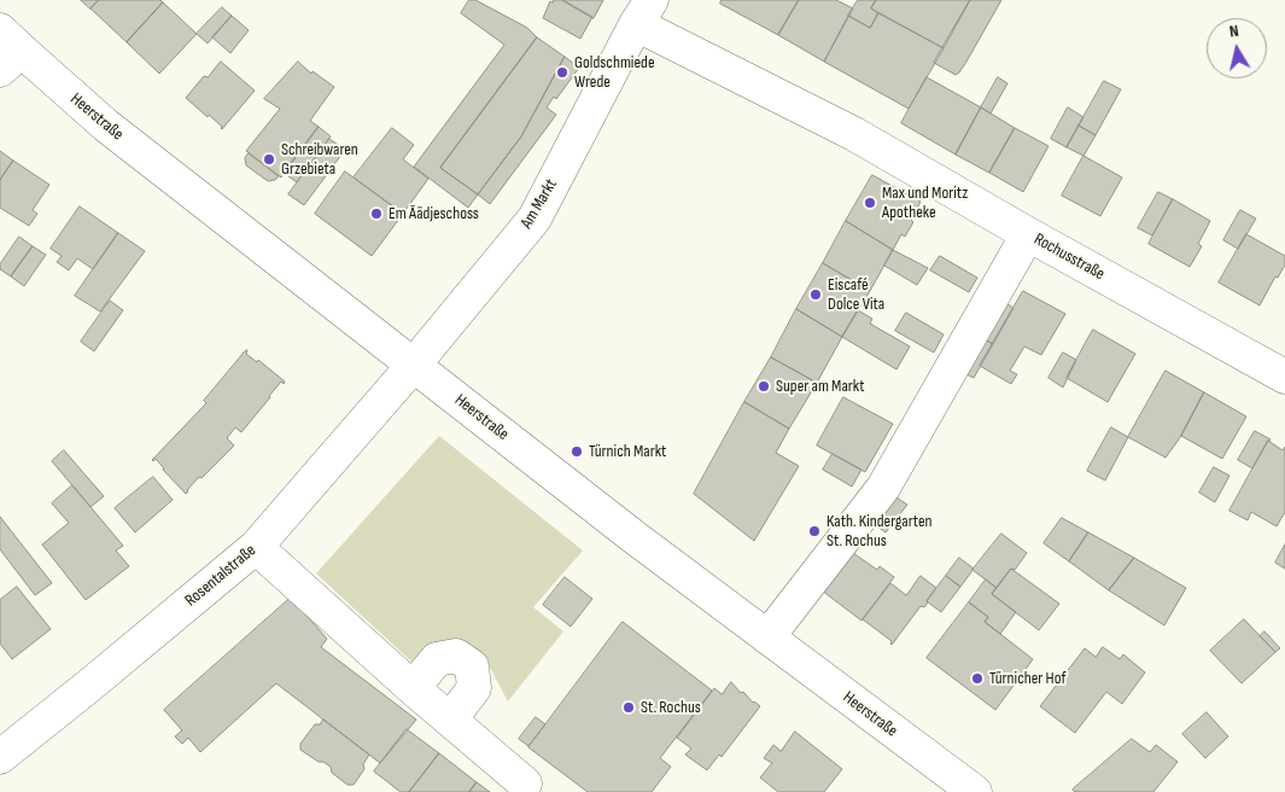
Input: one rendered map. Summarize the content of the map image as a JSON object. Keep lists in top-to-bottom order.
{
  "streets": {
    "street": [
      "Heerstraße",
      "Am Markt",
      "Rochusstraße",
      "Rosentalstraße"
    ]
  },
  "crossings": [
    ["Heerstraße", "Am Markt"],
    ["Heerstraße", "Rosentalstraße"],
    ["Am Markt", "Rochusstraße"],
    ["Am Markt", "Rosentalstraße"]
  ],
  "places": [
    "Goldschmiede Wrede",
    "Schreibwaren Grzebieta",
    "Max und Moritz Apotheke",
    "Em Äädjeschoss",
    "Eiscafé Dolce Vita",
    "Super am Markt",
    "Türnich Markt",
    "Kath. Kindergarten St. Rochus",
    "Türnicher Hof",
    "St. Rochus"
  ],
  "north": "top"
}
